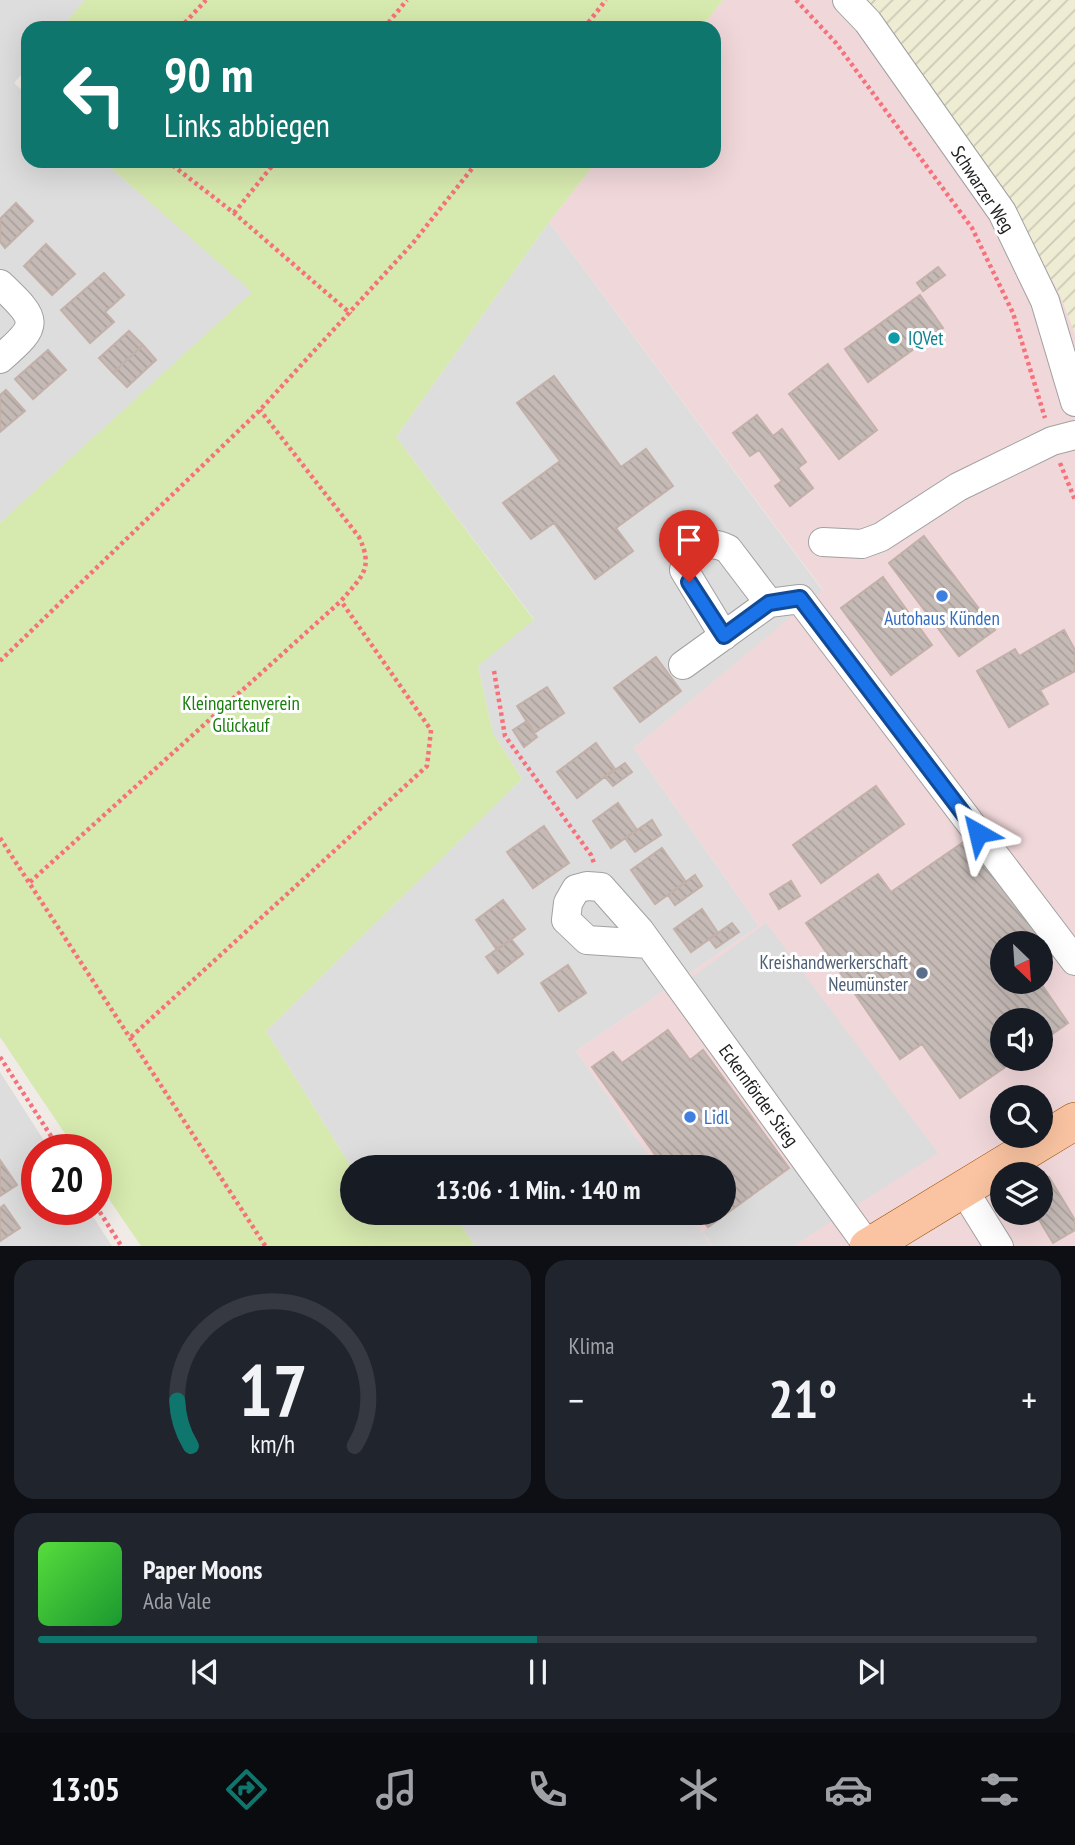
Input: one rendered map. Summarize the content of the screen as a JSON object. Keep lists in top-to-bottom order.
{
  "streets": {
    "street": ["Schwarzer Weg", "Eckernförder Stieg"]
  },
  "parks": ["Kleingartenverein Glückauf"],
  "places": [
    "IQVet",
    "Autohaus Künden",
    "Kreishandwerkerschaft Neumünster",
    "Lidl"
  ],
  "north": "bottom right",
  "page": {
    "turn": ["90 m", "Links abbiegen"],
    "limit": "20",
    "trip": "13:06 · 1 Min. · 140 m",
    "tile": "Klima",
    "heat": ["−", "21°", "+"],
    "song": ["Paper Moons", "Ada Vale"],
    "tabs": "13:05",
    "gauge": ["17", "km/h"]
  }
}
